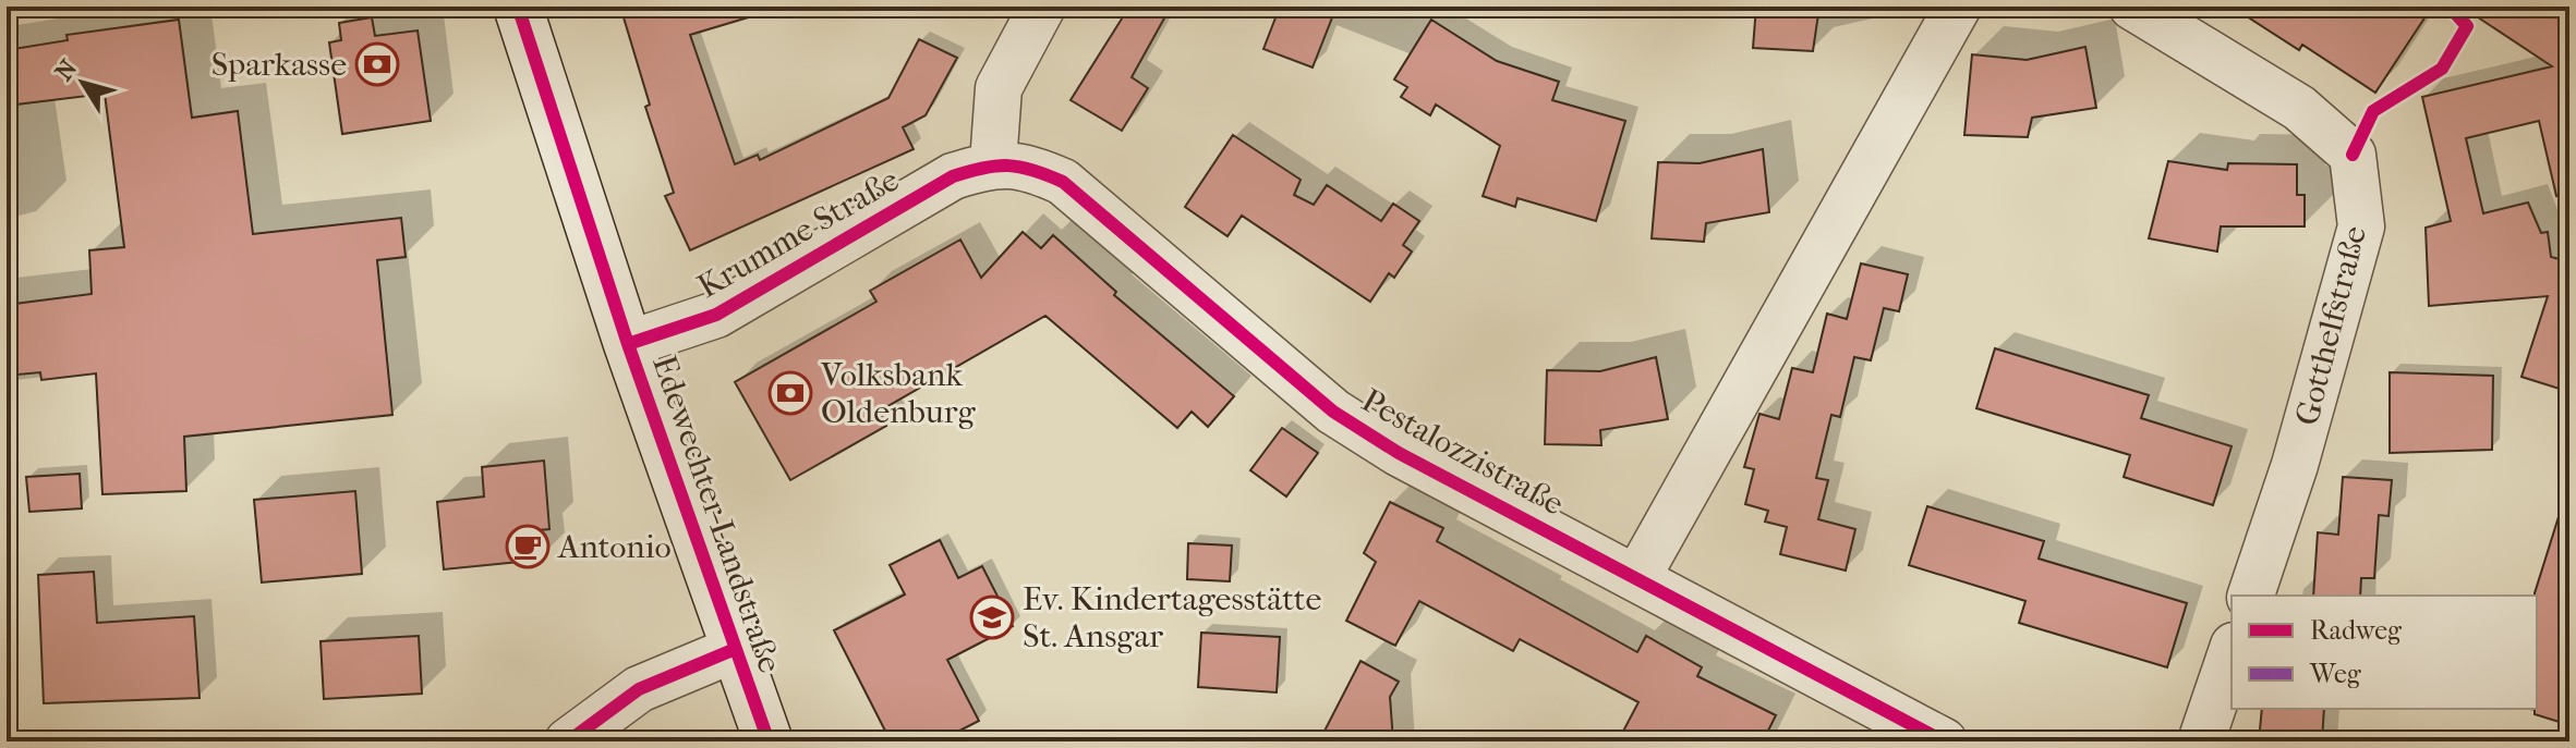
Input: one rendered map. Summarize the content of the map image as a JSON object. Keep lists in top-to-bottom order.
{
  "streets": {
    "main road": ["Edewechter Landstraße"],
    "street": ["Krumme Straße", "Gotthelfstraße", "Pestalozzistraße"]
  },
  "crossings": [
    ["Krumme Straße", "Pestalozzistraße"],
    ["Krumme Straße", "Edewechter Landstraße"]
  ],
  "places": {
    "bank": ["Sparkasse", "Volksbank Oldenburg"],
    "cafe": ["Antonio"],
    "school or university": ["Ev. Kindertagesstätte St. Ansgar"]
  },
  "legend": ["Radweg", "Weg"],
  "north": "top left"
}
